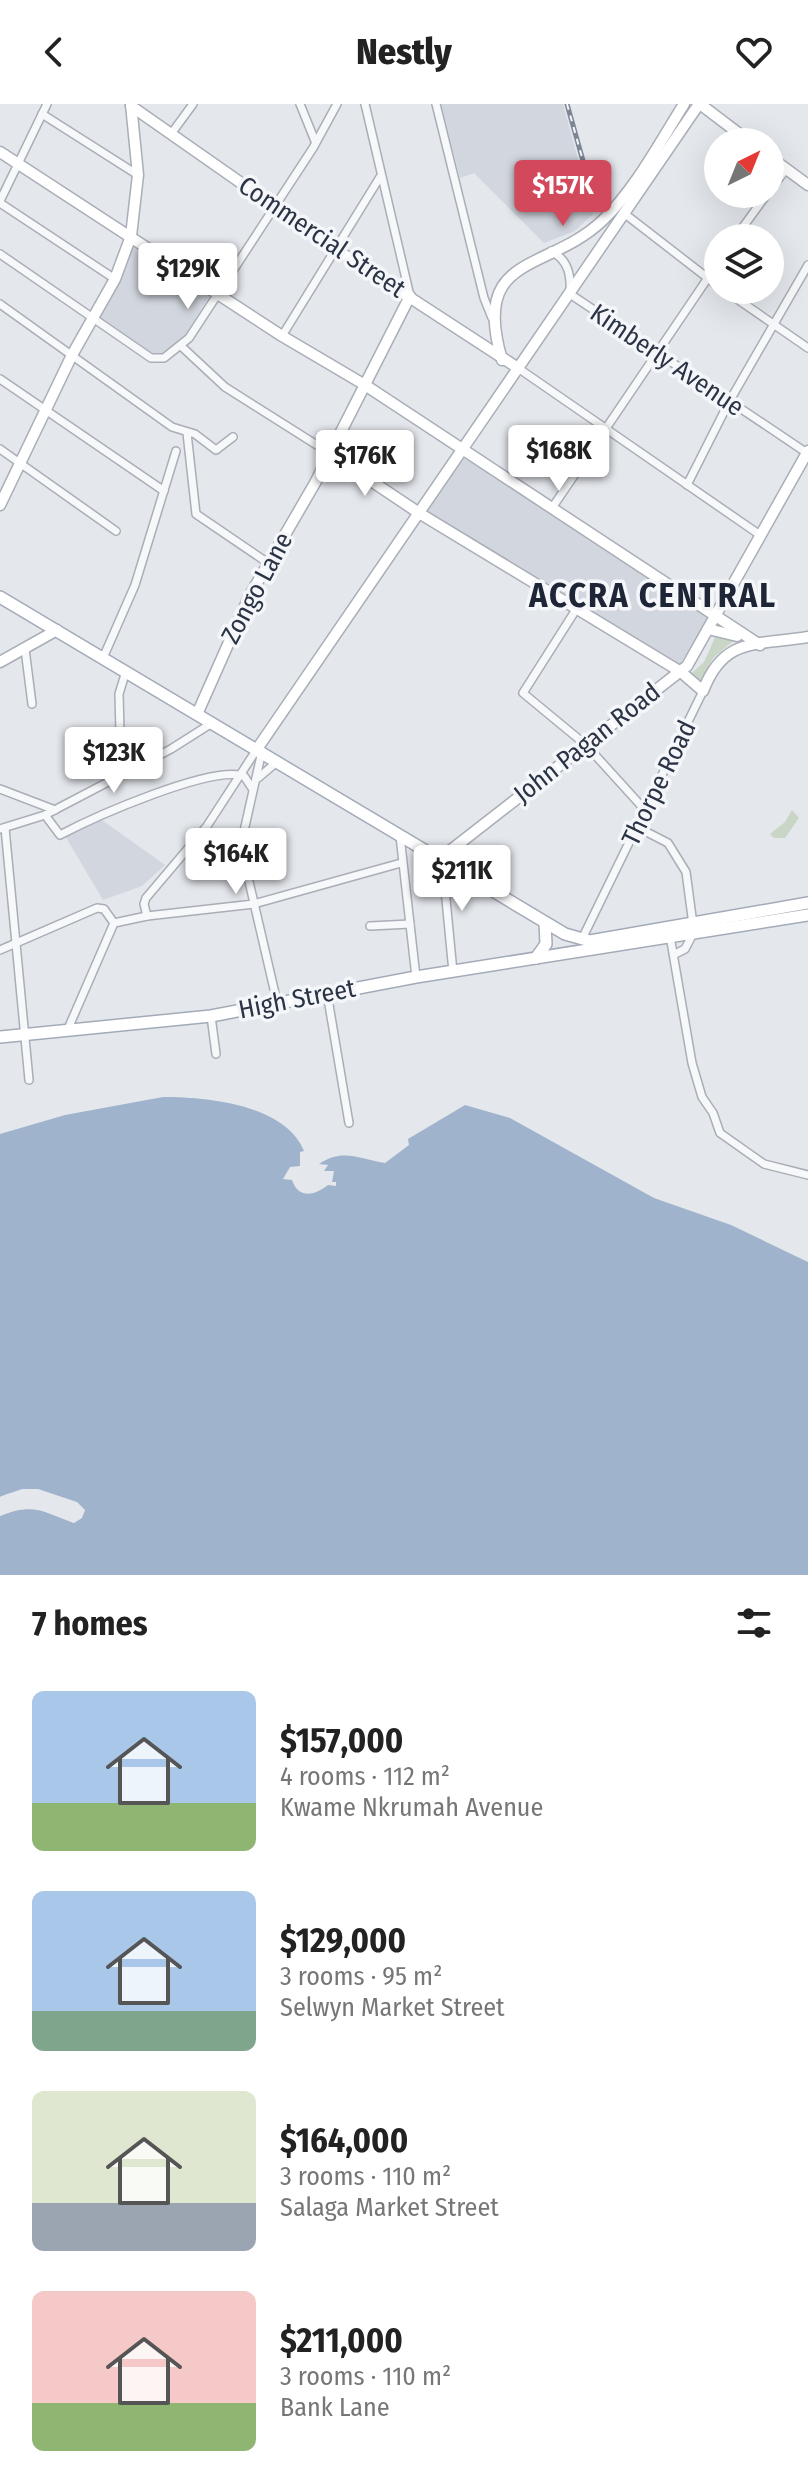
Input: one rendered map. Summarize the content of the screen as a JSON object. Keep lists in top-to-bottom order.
{
  "streets": {
    "main road": [
      "Commercial Street",
      "Zongo Lane",
      "John Pagan Road",
      "Thorpe Road",
      "High Street"
    ],
    "street": ["Kimberly Avenue"]
  },
  "crossings": [
    ["Commercial Street", "Zongo Lane"],
    ["Kimberly Avenue", "John Pagan Road"],
    ["Thorpe Road", "High Street"]
  ],
  "districts": ["ACCRA CENTRAL"],
  "north": "top right",
  "page": {
    "header": "Nestly",
    "price": [
      "$157K",
      "$129K",
      "$168K",
      "$176K",
      "$123K",
      "$164K",
      "$211K"
    ],
    "heading": "7 homes",
    "list": [
      {
        "name": "$157,000",
        "note": "4 rooms · 112 m² · Kwame Nkrumah Avenue"
      },
      {
        "name": "$129,000",
        "note": "3 rooms · 95 m² · Selwyn Market Street"
      },
      {
        "name": "$164,000",
        "note": "3 rooms · 110 m² · Salaga Market Street"
      },
      {
        "name": "$211,000",
        "note": "3 rooms · 110 m² · Bank Lane"
      }
    ]
  }
}
